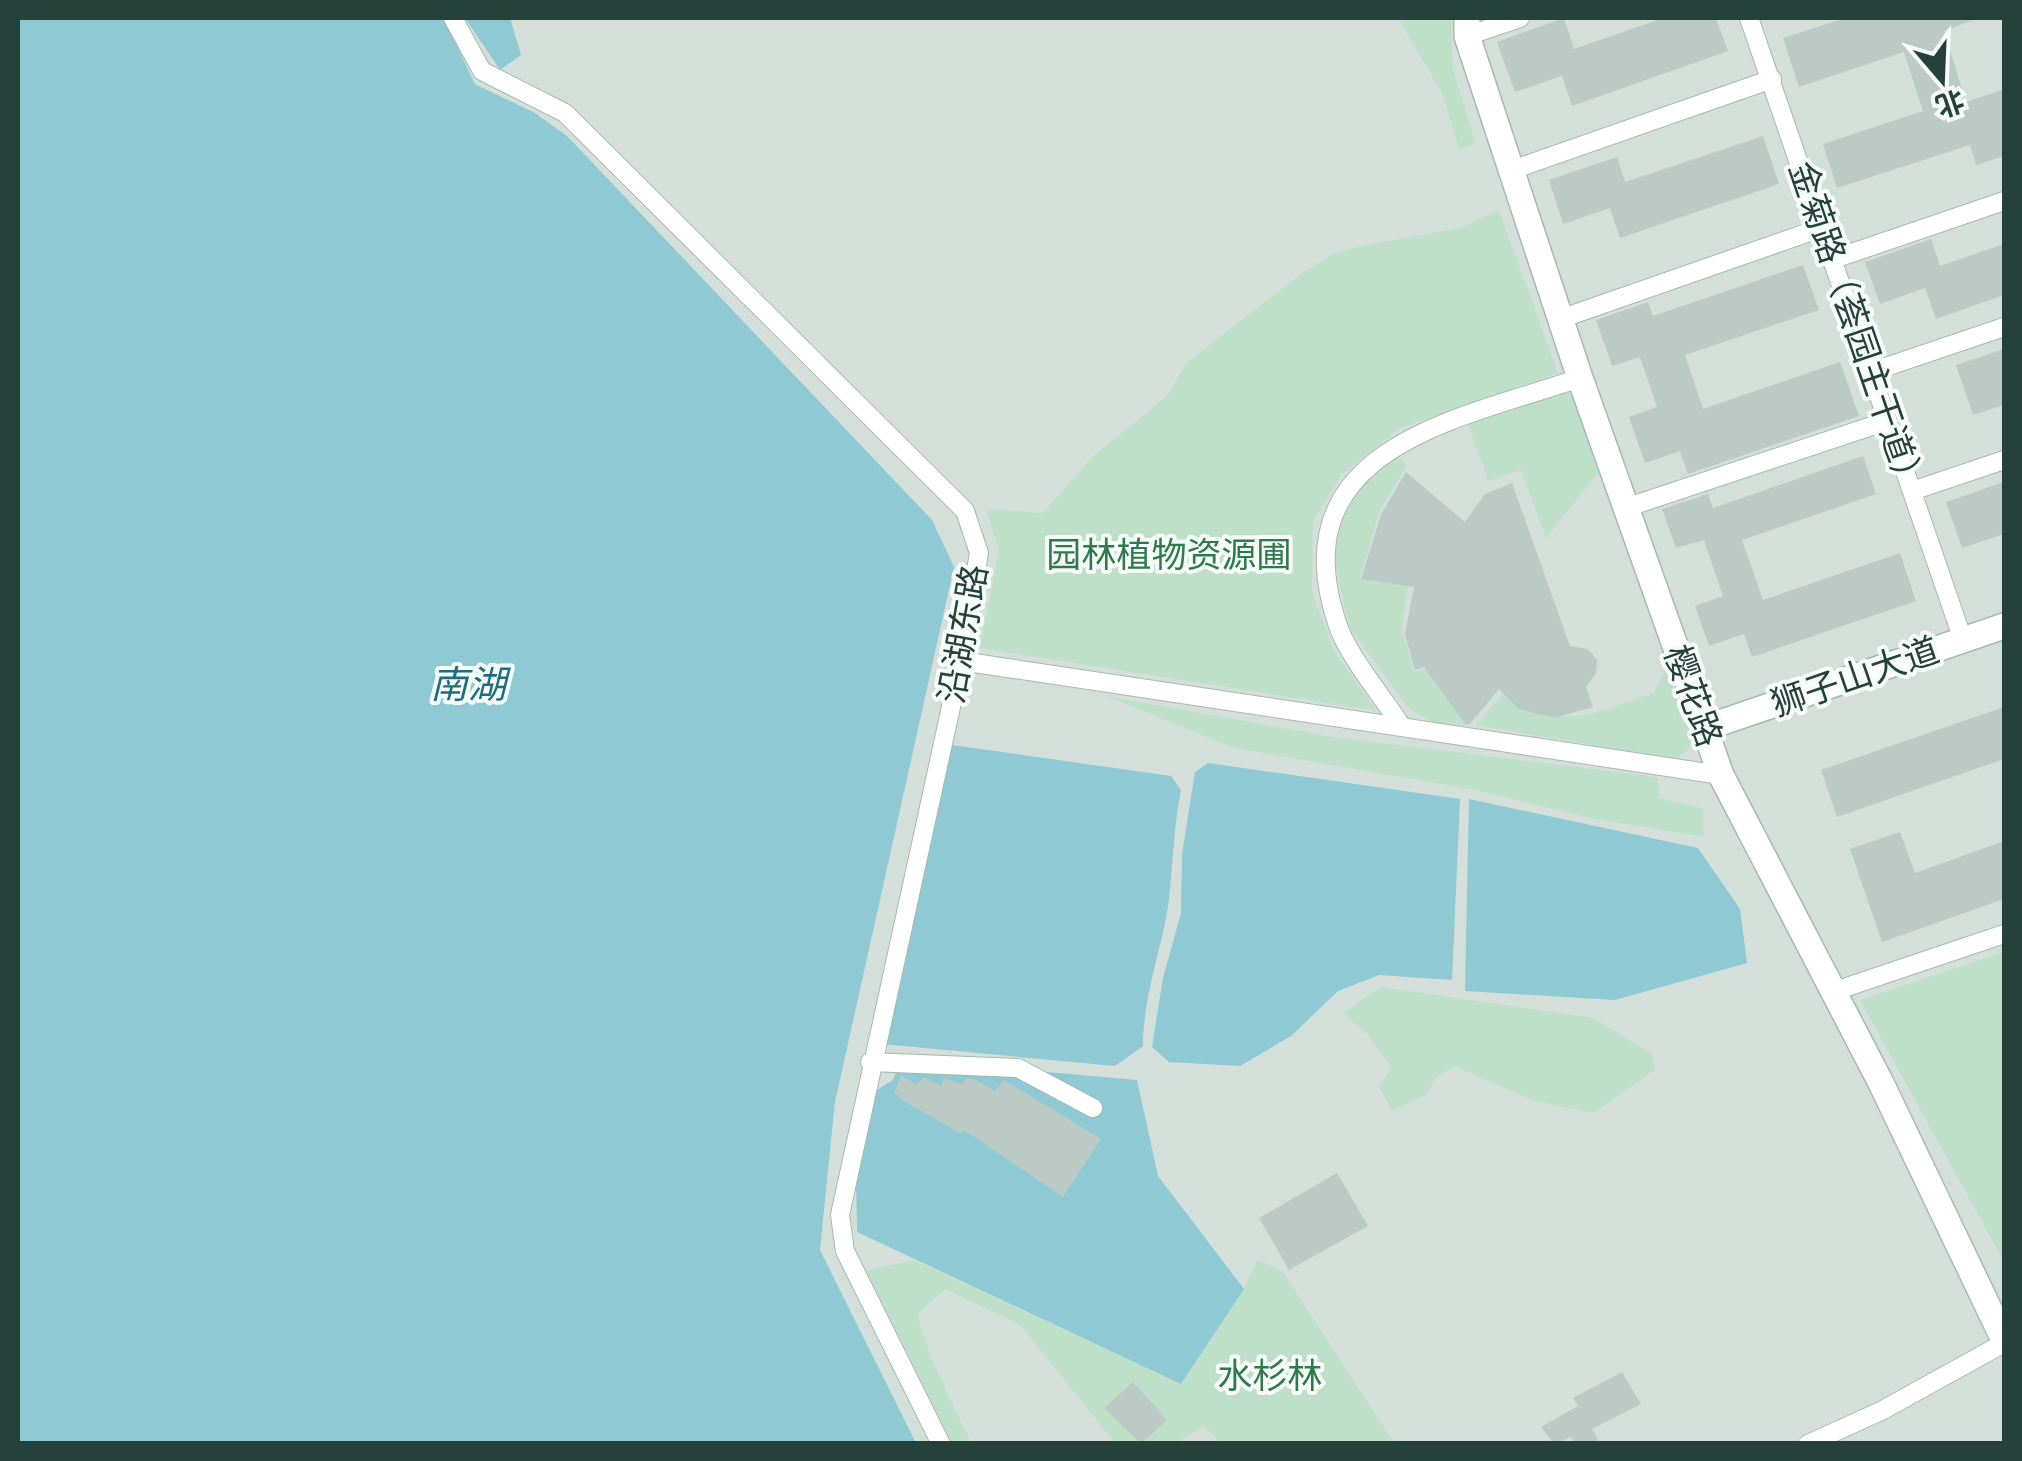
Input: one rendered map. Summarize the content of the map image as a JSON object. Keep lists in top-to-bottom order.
{
  "streets": {
    "street": [
      "金菊路（荟园主干道）",
      "沿湖东路",
      "狮子山大道",
      "樱花路"
    ]
  },
  "crossings": [
    ["金菊路（荟园主干道）", "狮子山大道"],
    ["狮子山大道", "樱花路"]
  ],
  "water": ["南湖"],
  "parks": ["园林植物资源圃", "水杉林"],
  "north": "bottom"
}
